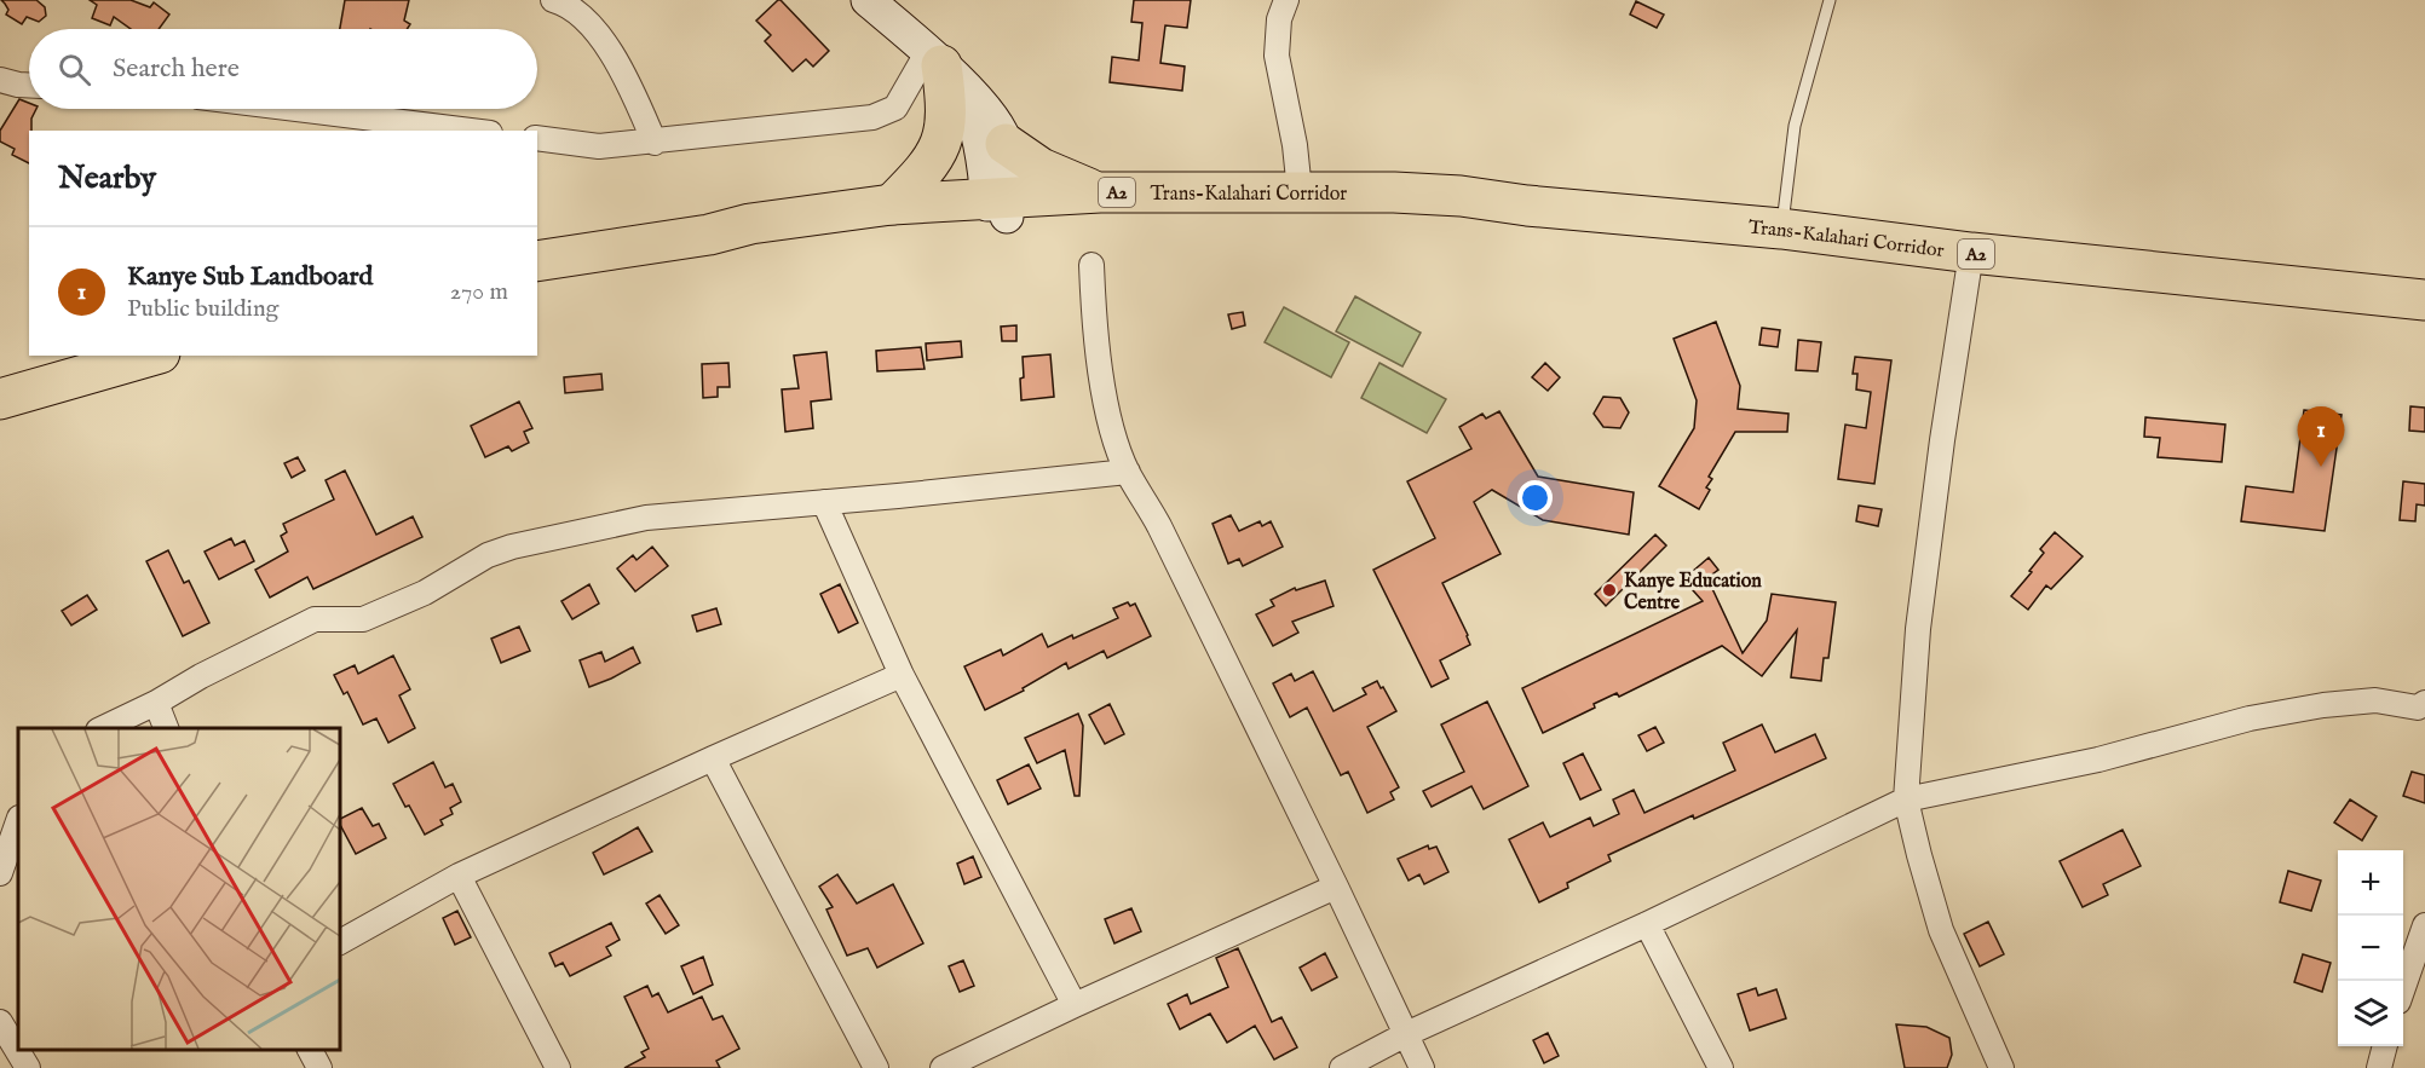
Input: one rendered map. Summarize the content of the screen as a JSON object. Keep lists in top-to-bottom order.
{
  "streets": {
    "highway": ["A2", "Trans-Kalahari Corridor"]
  },
  "places": ["Kanye Education Centre"],
  "page": {
    "search": "Search here",
    "heading": "Nearby",
    "list": [
      {
        "mark": "1",
        "name": "Kanye Sub Landboard",
        "note": "Public building",
        "value": "270 m"
      }
    ],
    "pins": "1",
    "map_buttons": ["+", "−"]
  }
}
